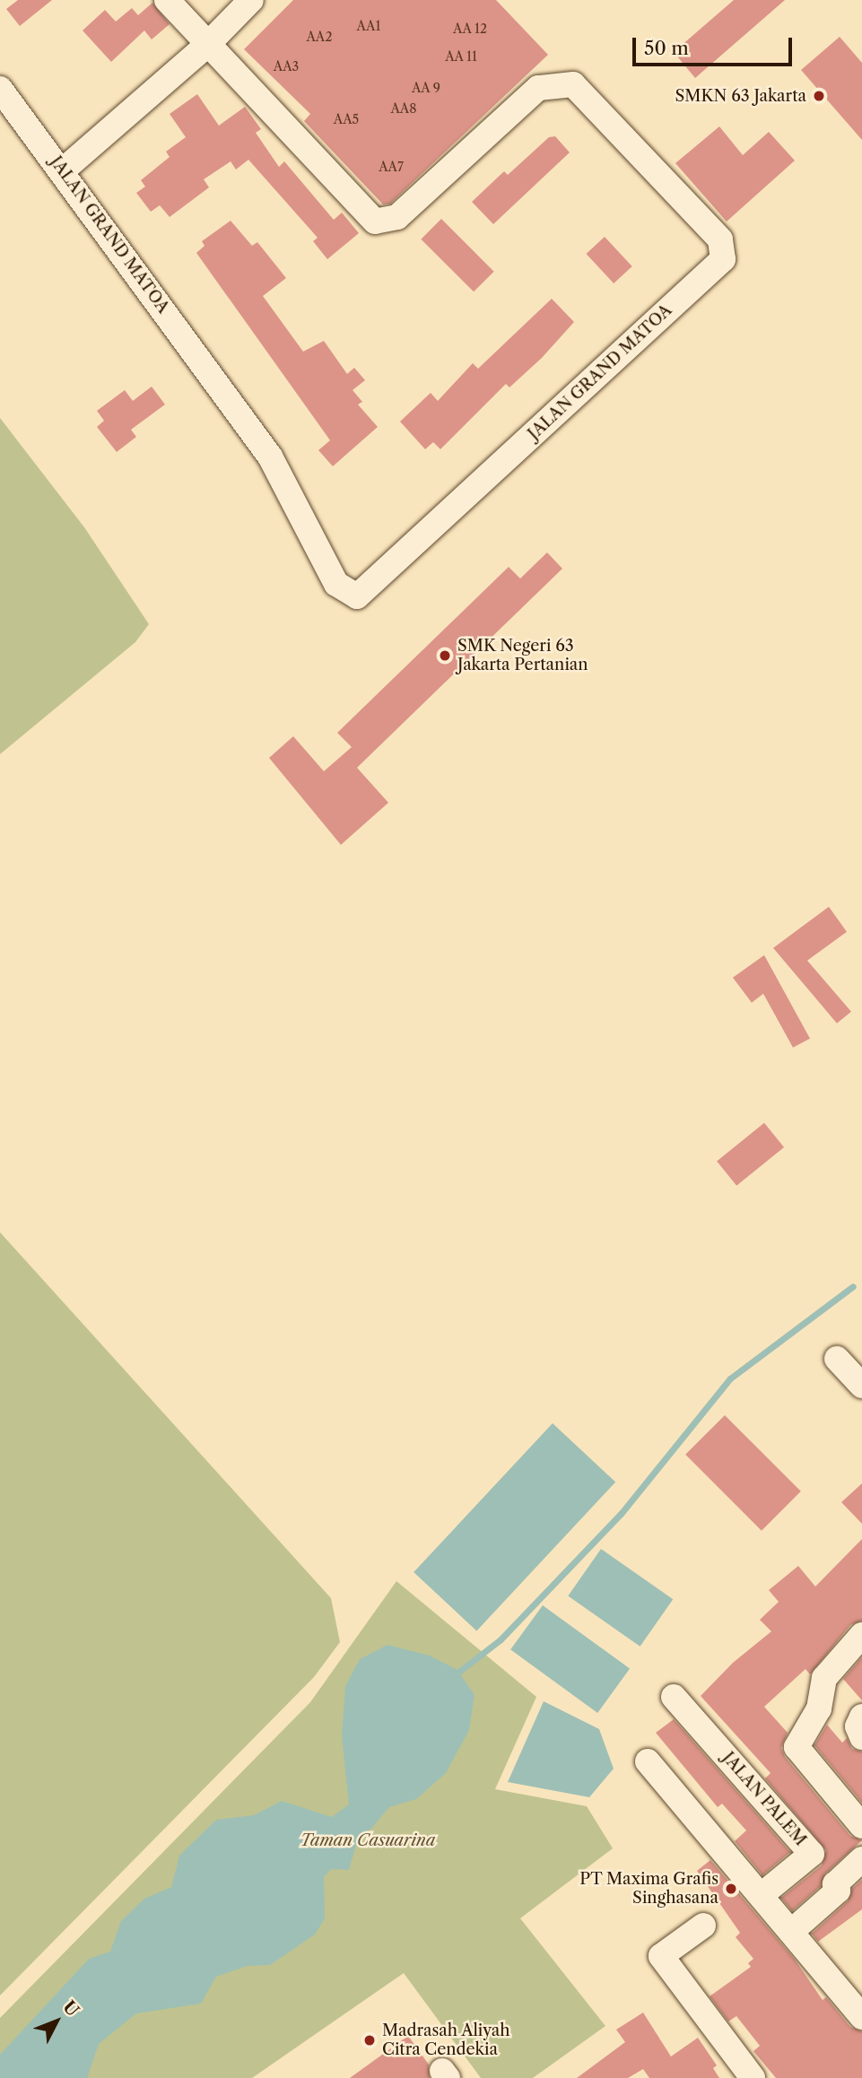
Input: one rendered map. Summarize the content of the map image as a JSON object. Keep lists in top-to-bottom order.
{
  "streets": {
    "street": ["JALAN GRAND MATOA", "JALAN PALEM"]
  },
  "parks": ["Taman Casuarina"],
  "places": [
    "SMKN 63 Jakarta",
    "SMK Negeri 63 Jakarta Pertanian",
    "PT Maxima Grafis Singhasana",
    "Madrasah Aliyah Citra Cendekia"
  ],
  "house_numbers": [
    "AA1",
    "AA 12",
    "AA2",
    "AA 11",
    "AA3",
    "AA 9",
    "AA8",
    "AA5",
    "AA7"
  ],
  "scale_bar": "50 m",
  "north": "top right"
}
